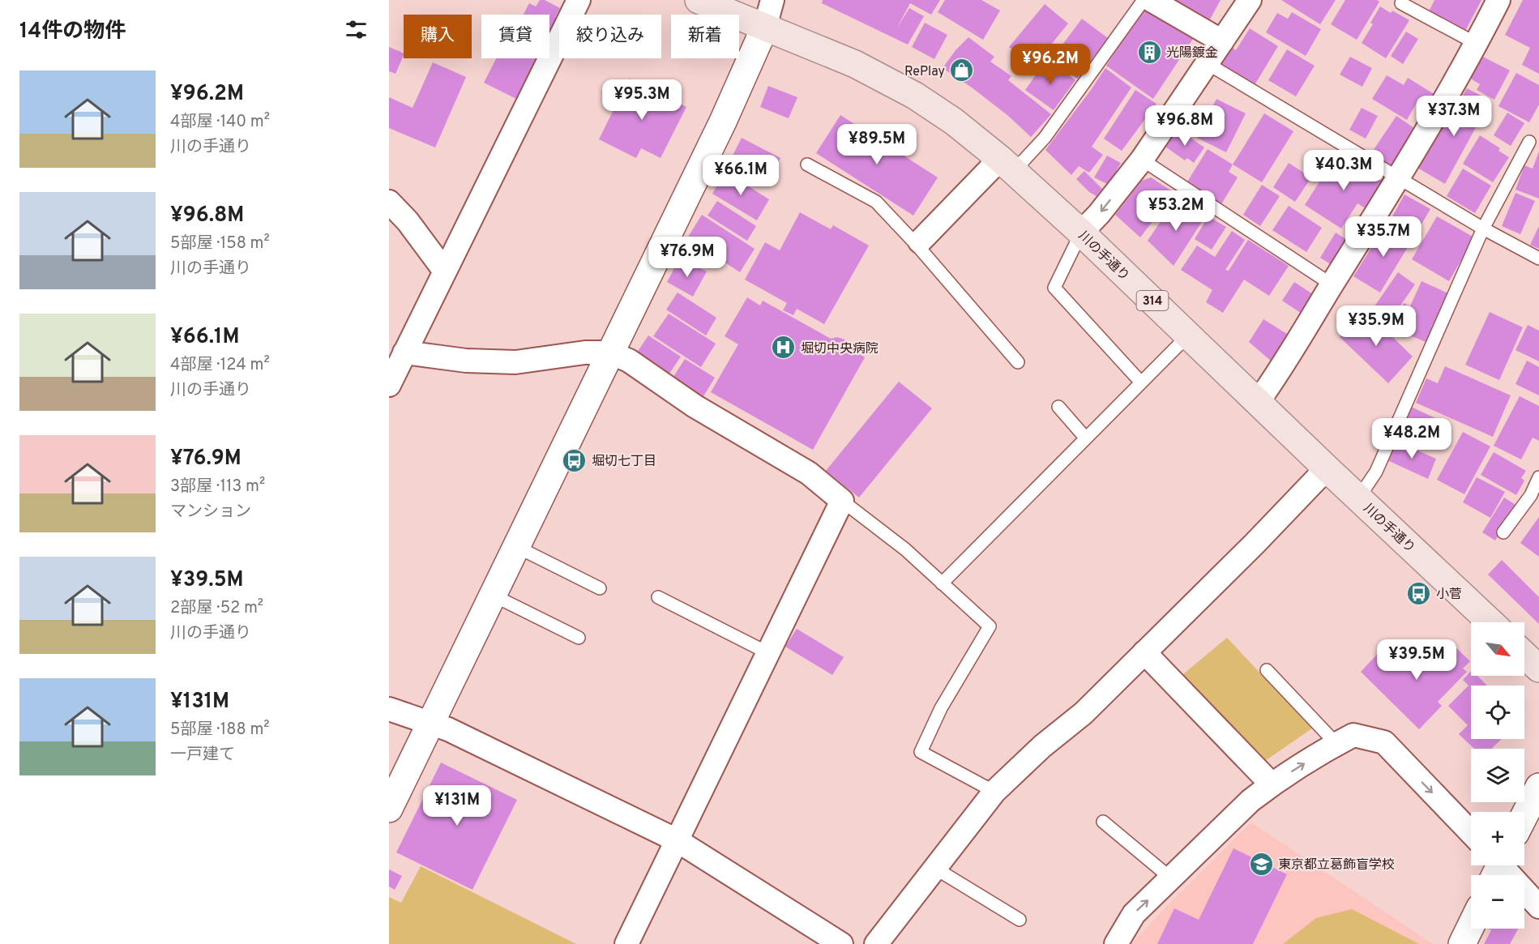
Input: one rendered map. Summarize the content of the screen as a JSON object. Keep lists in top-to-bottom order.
{
  "streets": {
    "main road": ["川の手通り", "314"]
  },
  "places": {
    "building": ["光陽鍍金"],
    "shop": ["RePlay"],
    "hospital": ["堀切中央病院"],
    "bus stop": ["堀切七丁目", "小菅"],
    "school or university": ["東京都立葛飾盲学校"]
  },
  "north": "bottom right",
  "page": {
    "heading": "14件の物件",
    "chip": [
      "購入",
      "賃貸",
      "絞り込み",
      "新着"
    ],
    "price": [
      "¥96.2M",
      "¥95.3M",
      "¥37.3M",
      "¥96.8M",
      "¥89.5M",
      "¥40.3M",
      "¥66.1M",
      "¥53.2M",
      "¥35.7M",
      "¥76.9M",
      "¥35.9M",
      "¥48.2M",
      "¥39.5M",
      "¥131M"
    ],
    "list": [
      {
        "name": "¥96.2M",
        "note": "4部屋 · 140 m² · 川の手通り"
      },
      {
        "name": "¥96.8M",
        "note": "5部屋 · 158 m² · 川の手通り"
      },
      {
        "name": "¥66.1M",
        "note": "4部屋 · 124 m² · 川の手通り"
      },
      {
        "name": "¥76.9M",
        "note": "3部屋 · 113 m² · マンション"
      },
      {
        "name": "¥39.5M",
        "note": "2部屋 · 52 m² · 川の手通り"
      },
      {
        "name": "¥131M",
        "note": "5部屋 · 188 m² · 一戸建て"
      }
    ],
    "map_buttons": ["+", "−"]
  }
}
